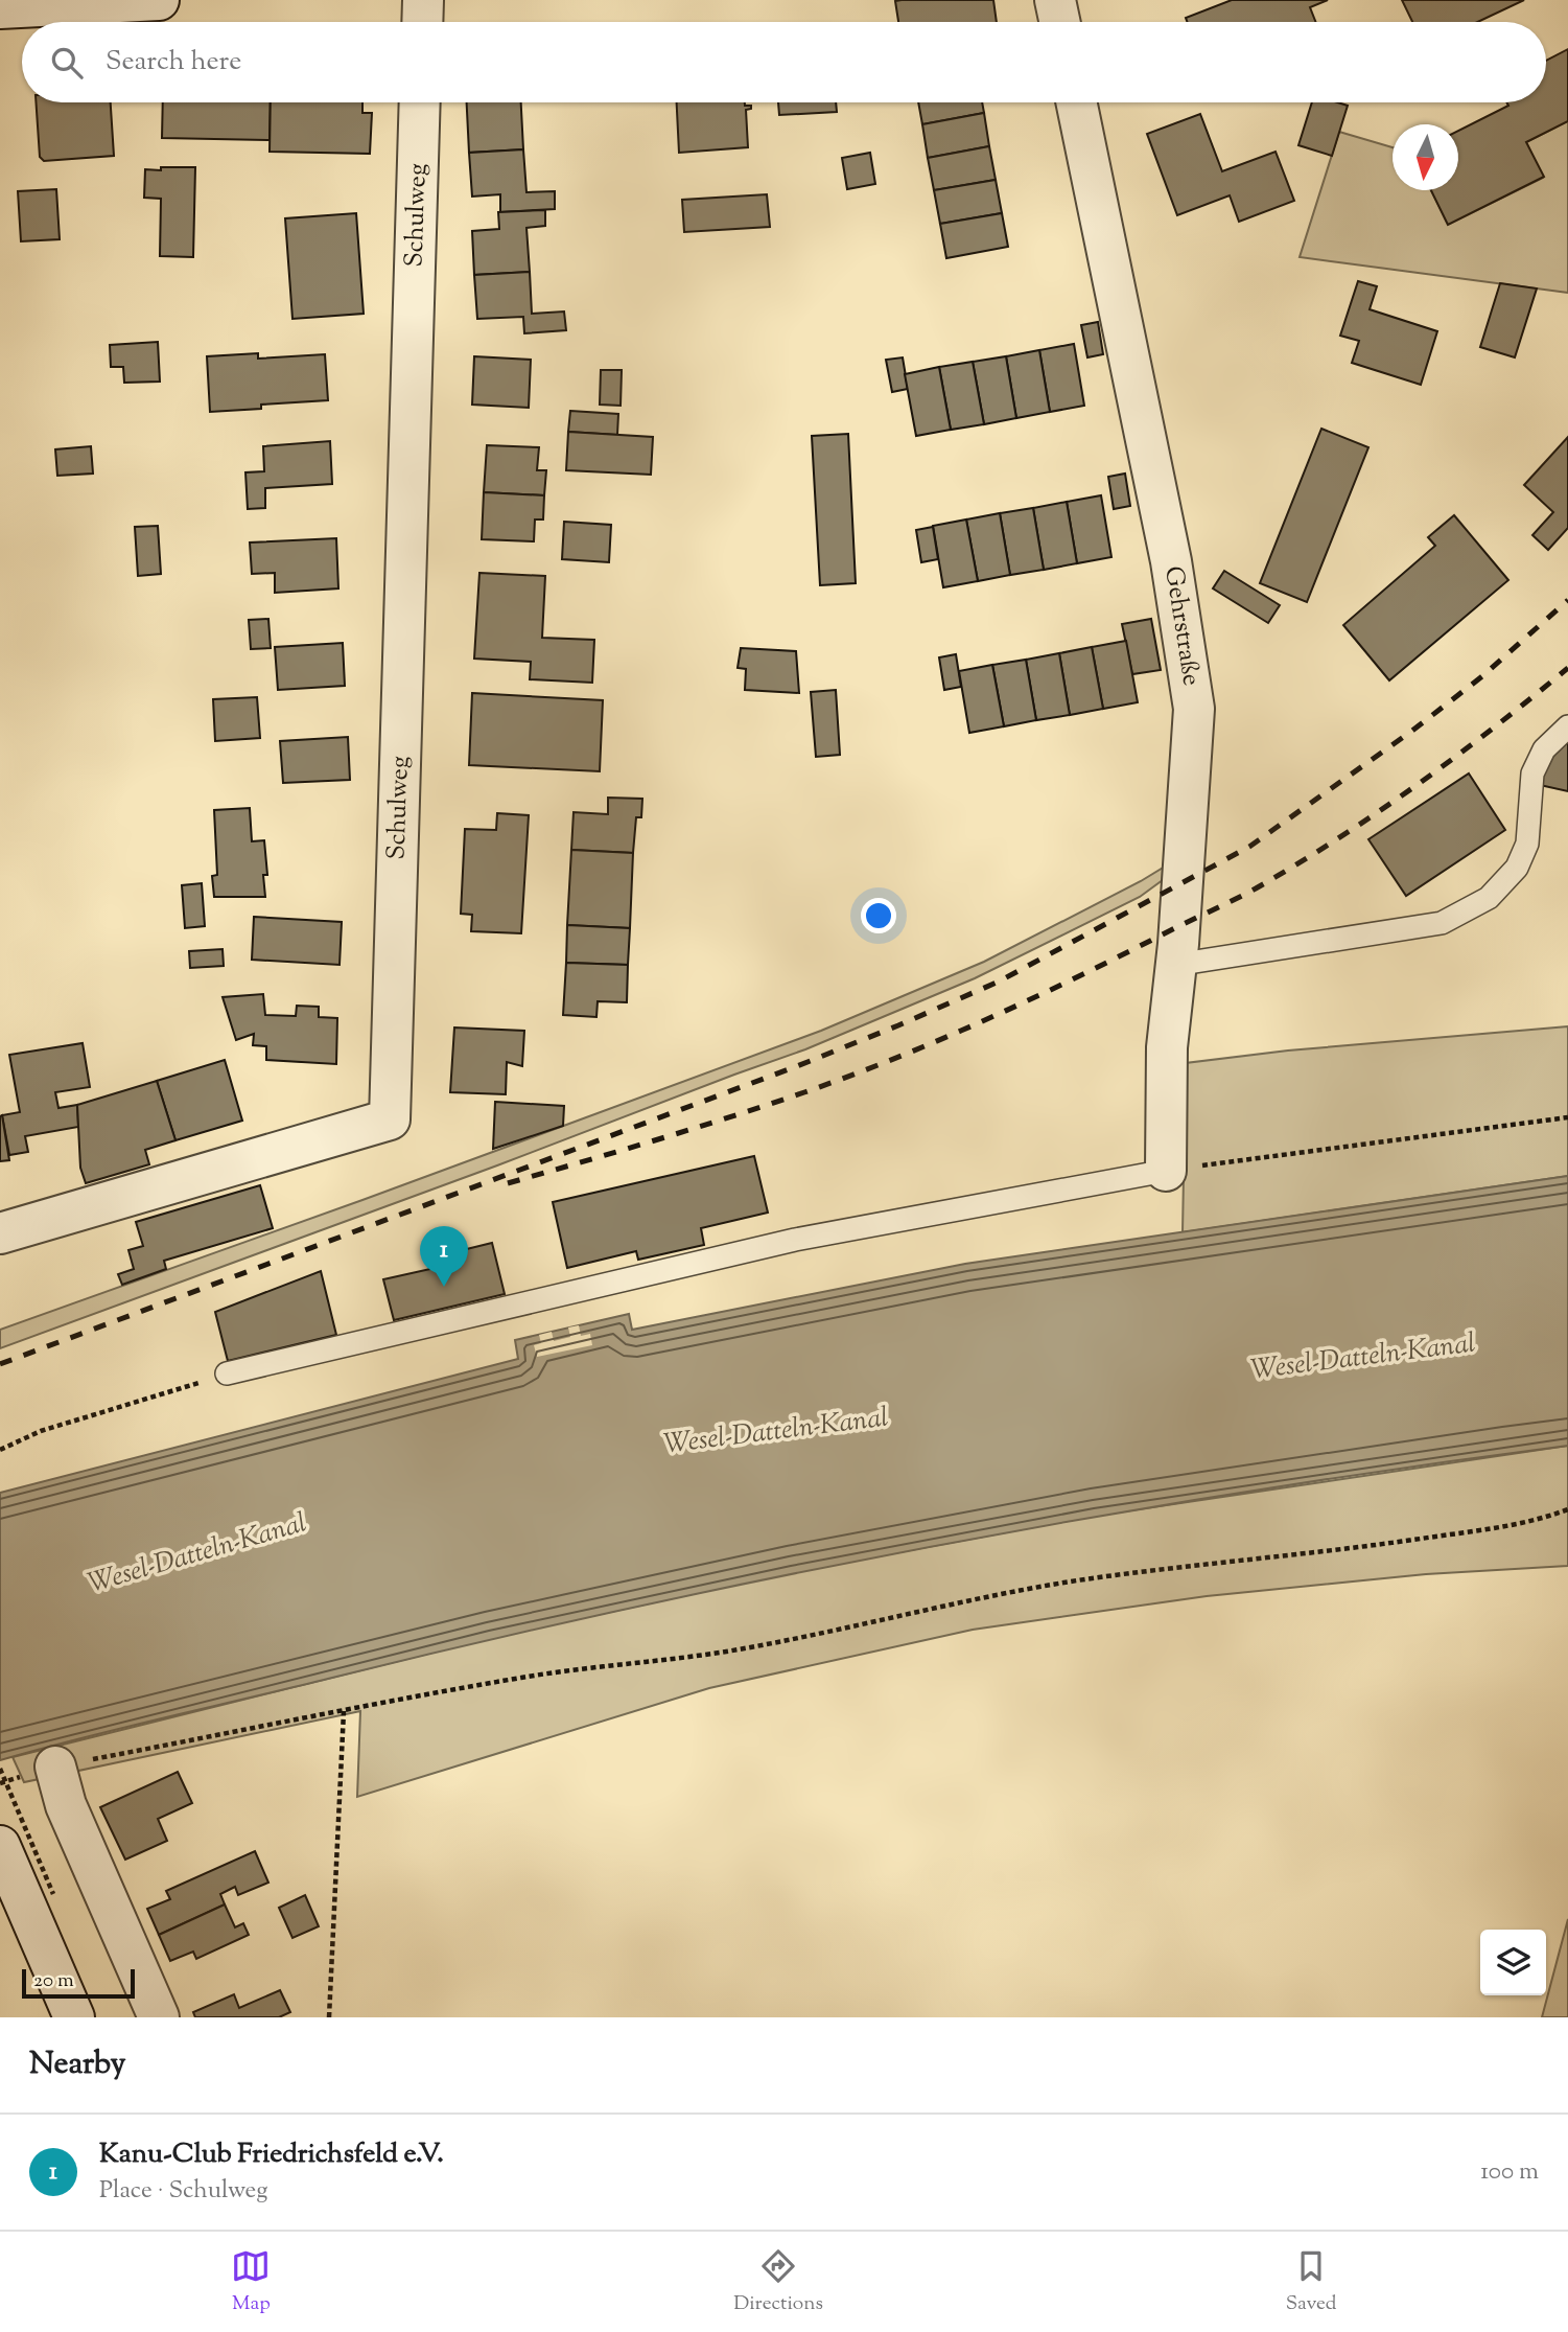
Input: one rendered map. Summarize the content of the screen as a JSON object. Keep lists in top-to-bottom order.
{
  "streets": {
    "street": ["Schulweg", "Gehrstraße"]
  },
  "water": ["Wesel-Datteln-Kanal"],
  "scale_bar": "20 m",
  "north": "bottom",
  "page": {
    "search": "Search here",
    "pins": "1",
    "scale": "20 m",
    "heading": "Nearby",
    "list": [
      {
        "mark": "1",
        "name": "Kanu-Club Friedrichsfeld e.V.",
        "note": "Place · Schulweg",
        "value": "100 m"
      }
    ],
    "nav": ["Map", "Directions", "Saved"]
  }
}
